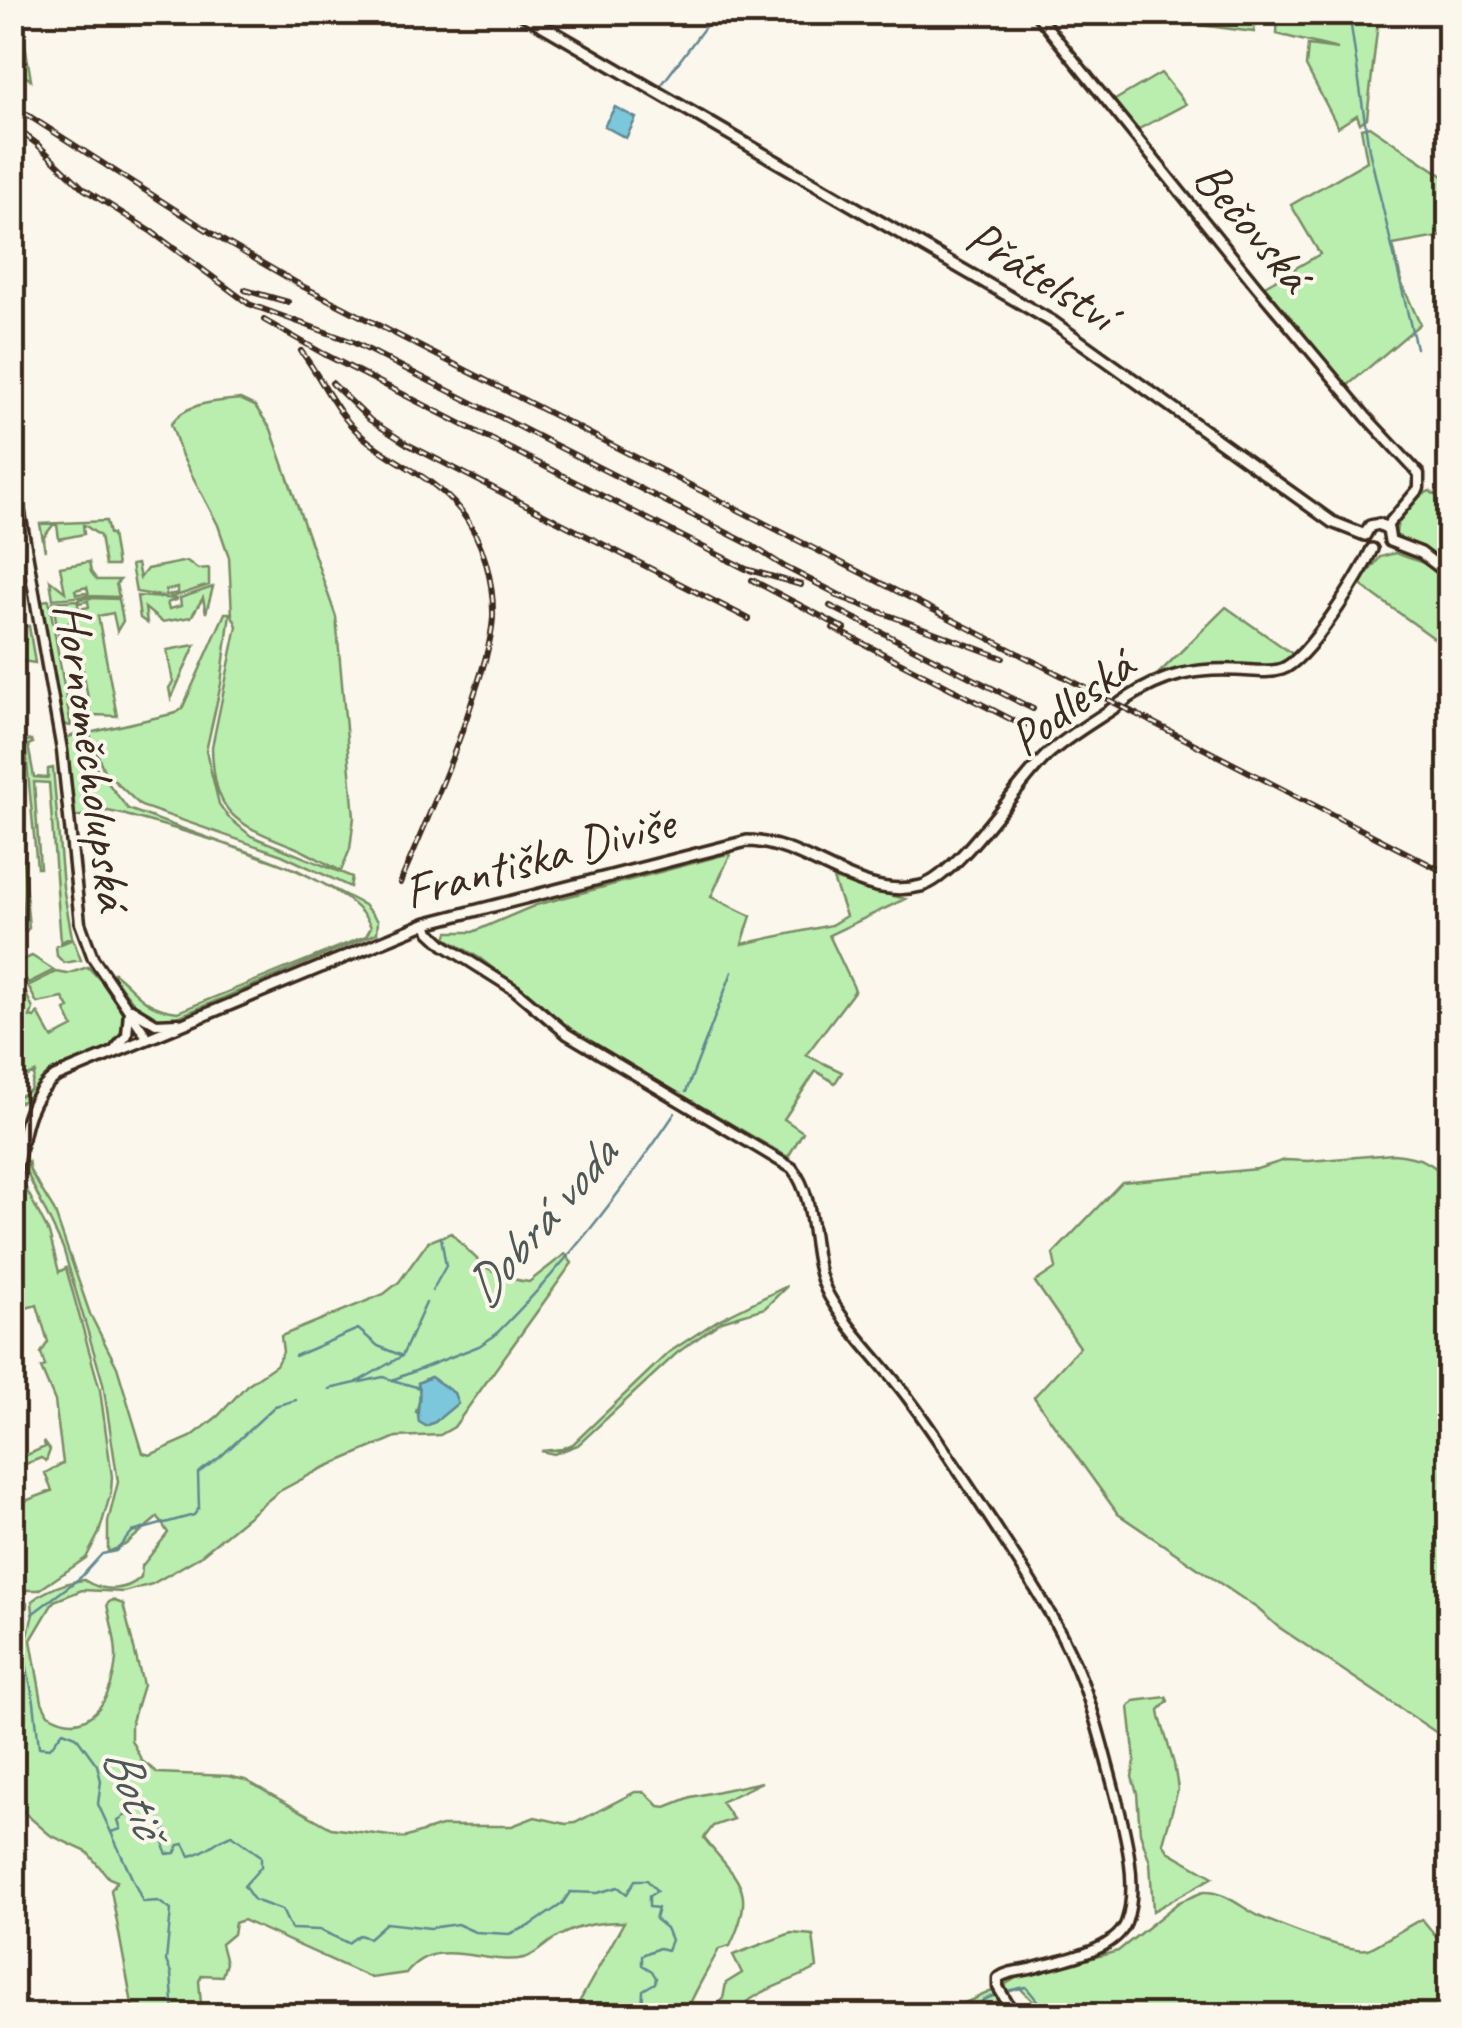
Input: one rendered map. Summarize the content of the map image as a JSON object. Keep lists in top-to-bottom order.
{
  "streets": {
    "main road": ["Přátelství", "Podleská", "Františka Diviše"],
    "street": ["Bečovská", "Hornoměcholupská"]
  },
  "crossings": [
    ["Bečovská", "Přátelství"],
    ["Bečovská", "Podleská"],
    ["Přátelství", "Podleská"],
    ["Podleská", "Františka Diviše"],
    ["Hornoměcholupská", "Františka Diviše"]
  ],
  "water": ["Dobrá voda", "Botič"]
}
